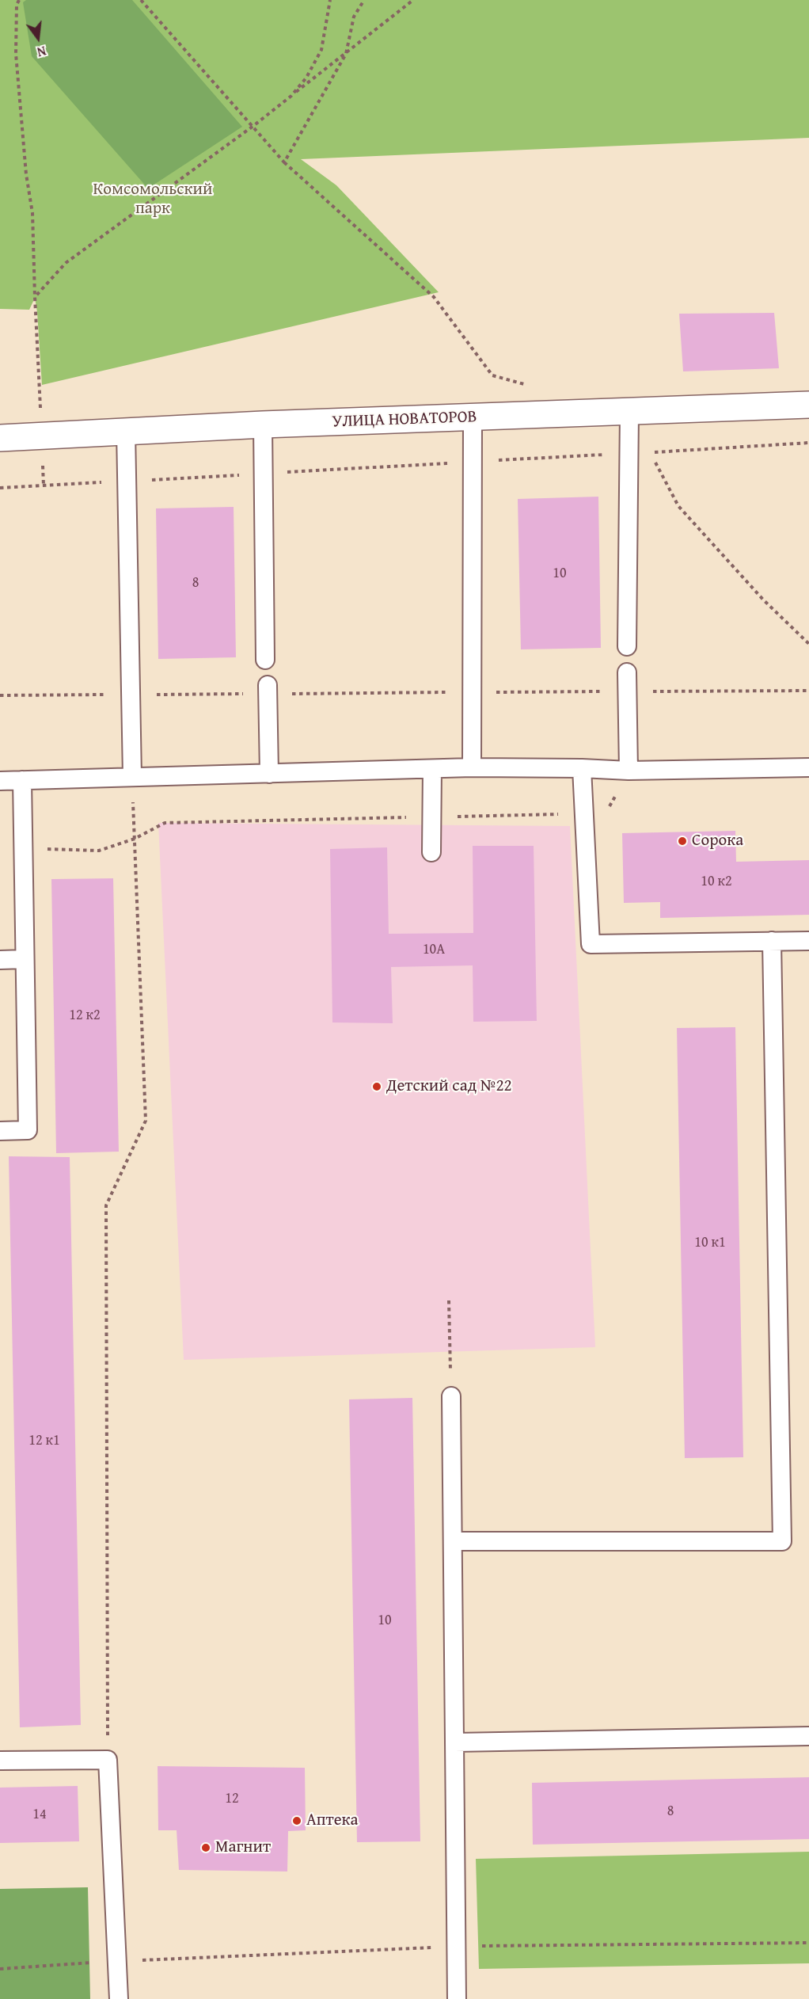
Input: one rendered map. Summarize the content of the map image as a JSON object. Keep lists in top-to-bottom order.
{
  "streets": {
    "street": ["УЛИЦА НОВАТОРОВ"]
  },
  "parks": ["Комсомольский парк"],
  "places": [
    "Сорока",
    "Детский сад №22",
    "Аптека",
    "Магнит"
  ],
  "house_numbers": [
    "10",
    "8",
    "10 к2",
    "10А",
    "12 к2",
    "10 к1",
    "12 к1",
    "10",
    "12",
    "8",
    "14"
  ],
  "north": "bottom"
}
